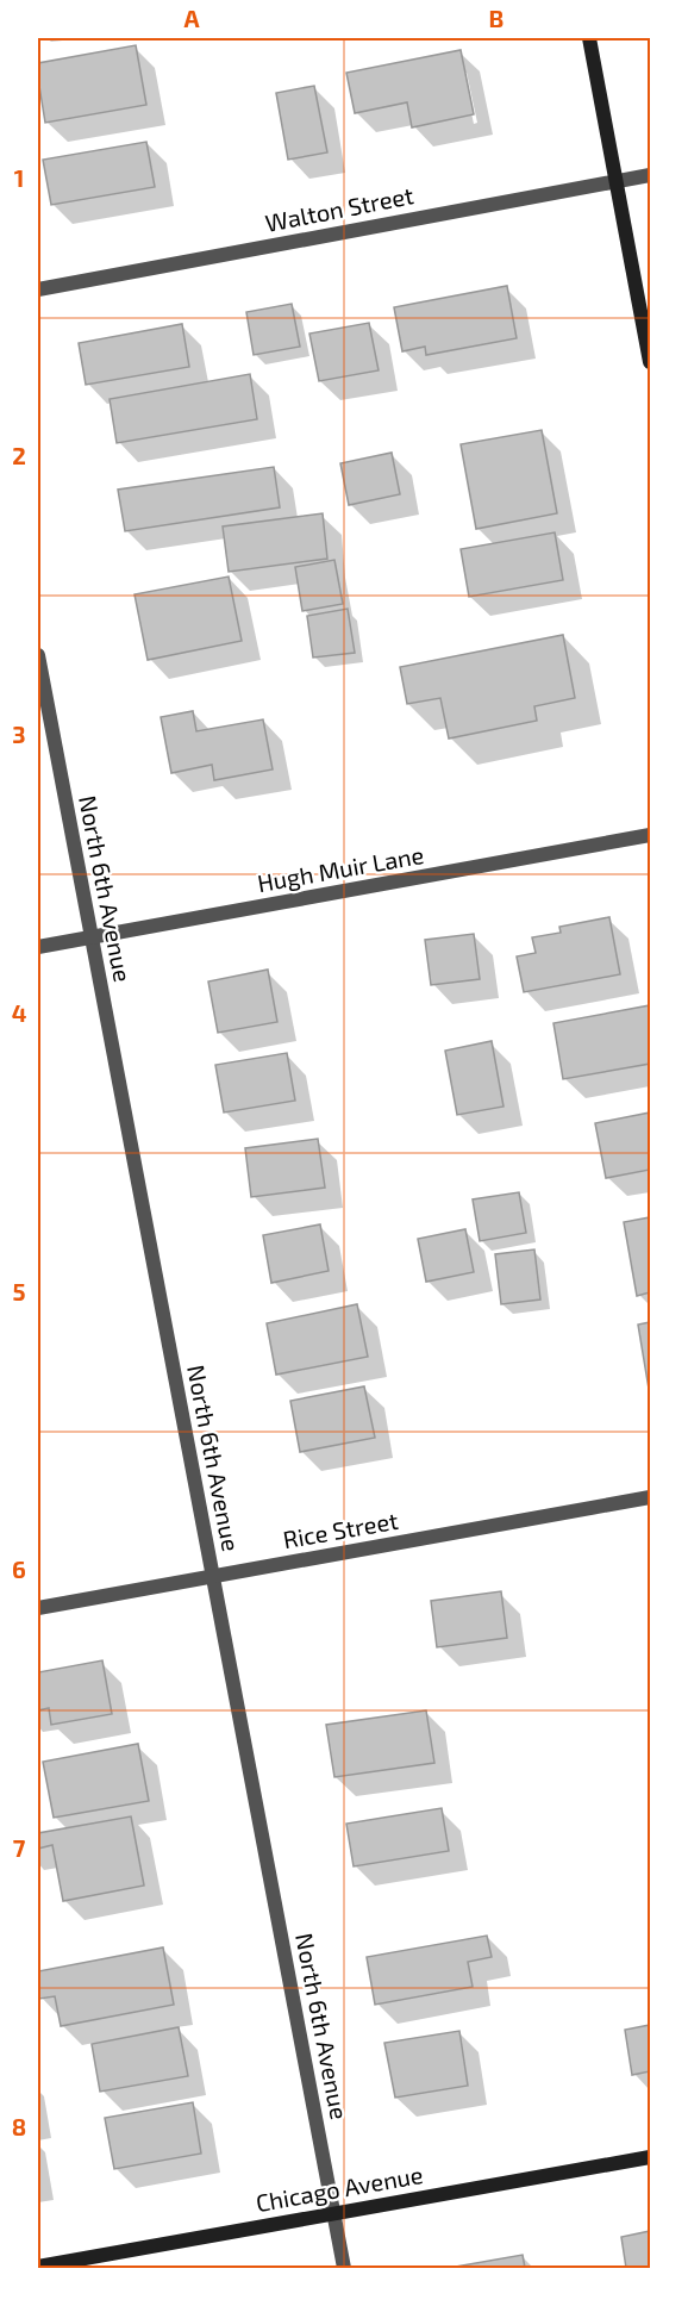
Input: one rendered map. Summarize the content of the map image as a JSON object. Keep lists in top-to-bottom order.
{
  "streets": {
    "main road": ["Chicago Avenue"],
    "street": [
      "Walton Street",
      "Hugh Muir Lane",
      "North 6th Avenue",
      "Rice Street"
    ]
  },
  "crossings": [
    ["Hugh Muir Lane", "North 6th Avenue"],
    ["North 6th Avenue", "Rice Street"],
    ["North 6th Avenue", "Chicago Avenue"]
  ],
  "grid": {
    "columns": ["A", "B"],
    "rows": [
      "1",
      "2",
      "3",
      "4",
      "5",
      "6",
      "7",
      "8"
    ]
  }
}
